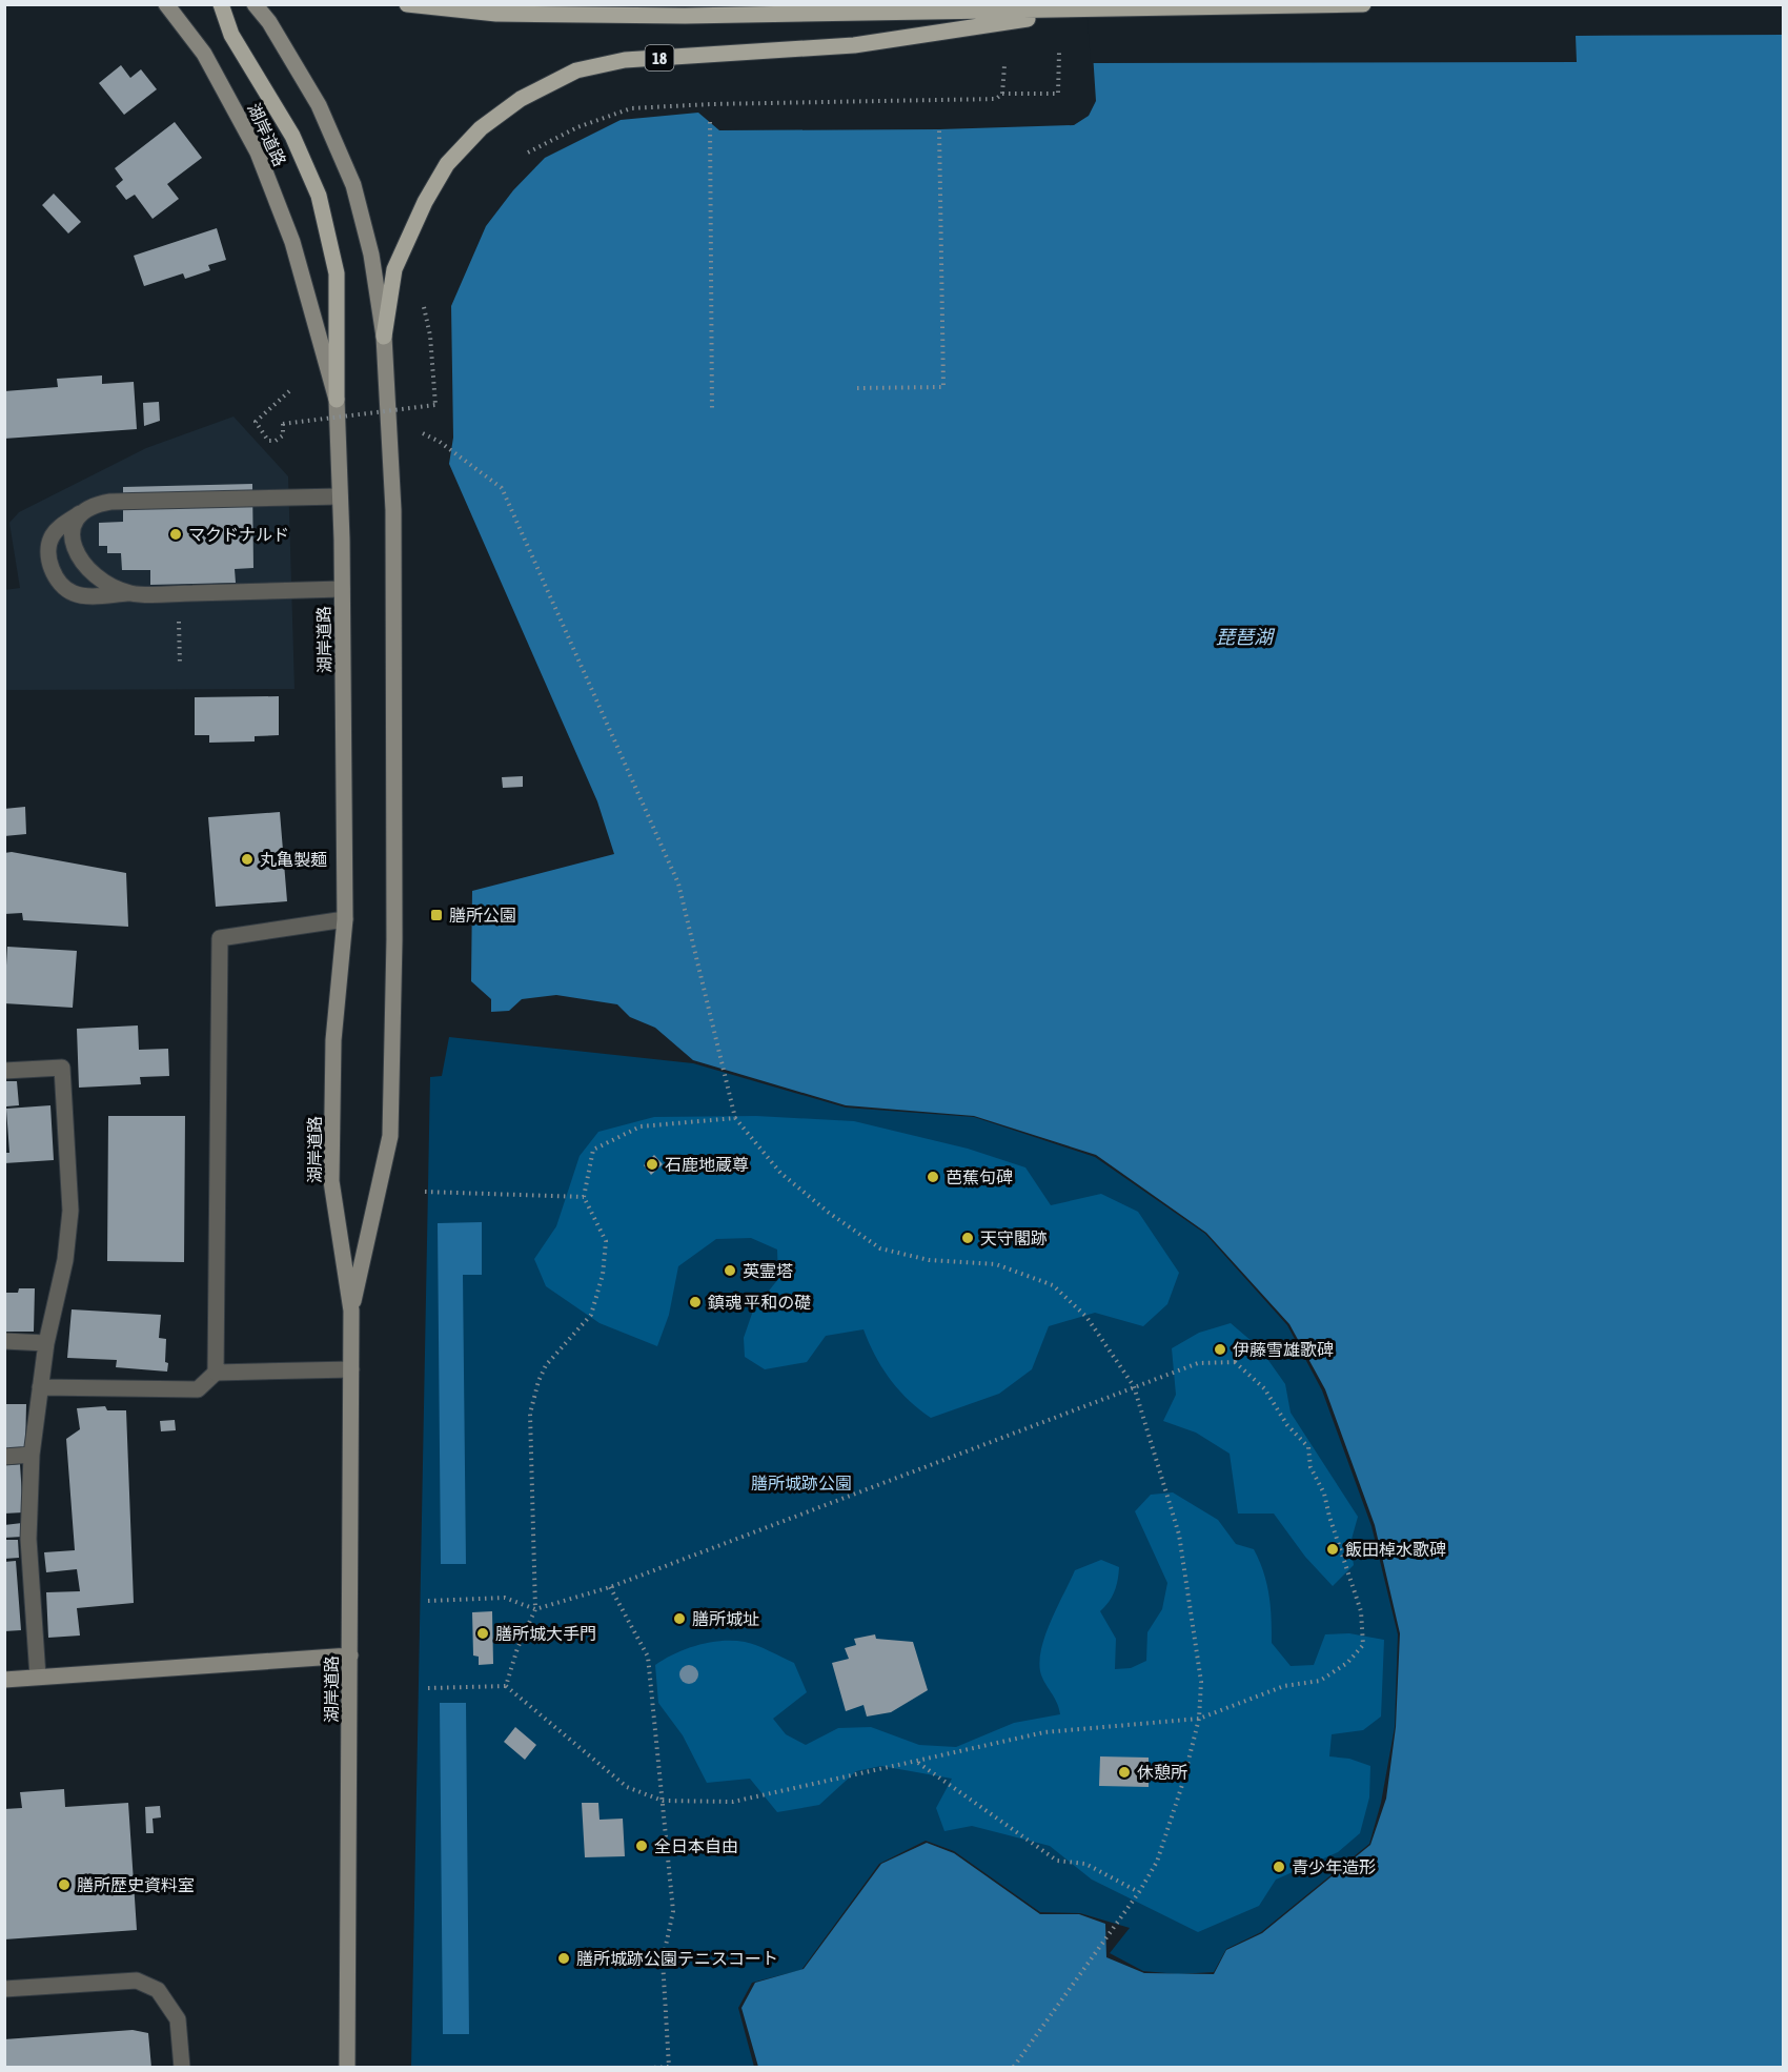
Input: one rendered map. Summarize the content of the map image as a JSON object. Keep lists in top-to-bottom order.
{
  "streets": {
    "main road": ["18", "湖岸道路"]
  },
  "crossings": [
    ["18", "湖岸道路"]
  ],
  "water": ["琵琶湖"],
  "parks": ["膳所城跡公園"],
  "places": {
    "other": [
      "マクドナルド",
      "丸亀製麺",
      "石鹿地蔵尊",
      "芭蕉句碑",
      "天守閣跡",
      "英霊塔",
      "鎮魂 平和の礎",
      "伊藤雪雄歌碑",
      "飯田棹水歌碑",
      "膳所城址",
      "膳所城大手門",
      "休憩所",
      "全日本自由",
      "青少年造形",
      "膳所歴史資料室",
      "膳所城跡公園テニスコート"
    ],
    "transit": ["膳所公園"]
  }
}
